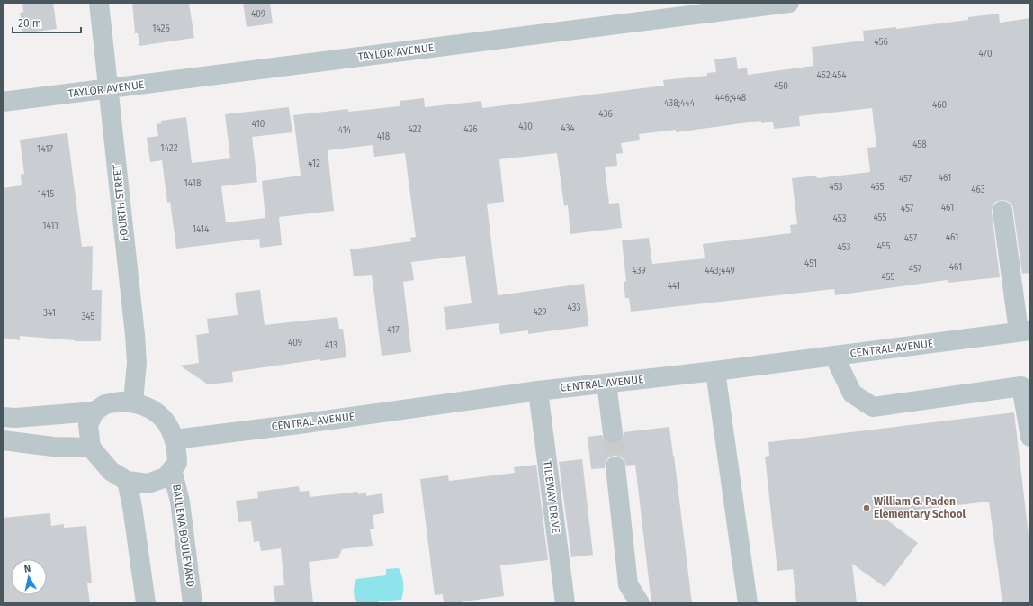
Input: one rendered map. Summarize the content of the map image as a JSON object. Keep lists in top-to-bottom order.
{
  "streets": {
    "street": [
      "TAYLOR AVENUE",
      "FOURTH STREET",
      "CENTRAL AVENUE",
      "TIDEWAY DRIVE",
      "BALLENA BOULEVARD"
    ]
  },
  "crossings": [
    ["TAYLOR AVENUE", "FOURTH STREET"],
    ["FOURTH STREET", "CENTRAL AVENUE"],
    ["FOURTH STREET", "BALLENA BOULEVARD"],
    ["CENTRAL AVENUE", "TIDEWAY DRIVE"],
    ["CENTRAL AVENUE", "BALLENA BOULEVARD"]
  ],
  "places": ["William G. Paden Elementary School"],
  "house_numbers": [
    "409",
    "1426",
    "456",
    "470",
    "452;454",
    "450",
    "446;448",
    "438;444",
    "460",
    "436",
    "410",
    "430",
    "434",
    "422",
    "426",
    "414",
    "418",
    "458",
    "1422",
    "1417",
    "412",
    "461",
    "457",
    "1418",
    "453",
    "455",
    "463",
    "1415",
    "461",
    "457",
    "455",
    "453",
    "1411",
    "1414",
    "461",
    "457",
    "455",
    "453",
    "451",
    "461",
    "457",
    "439",
    "443;449",
    "455",
    "441",
    "433",
    "429",
    "341",
    "345",
    "417",
    "409",
    "413"
  ],
  "scale_bar": "20 m",
  "north": "top"
}
